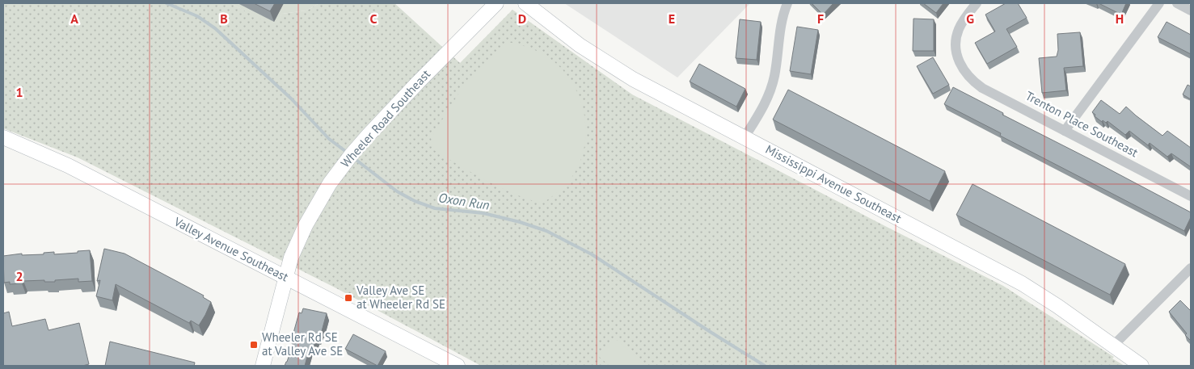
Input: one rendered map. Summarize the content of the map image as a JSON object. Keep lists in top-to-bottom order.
{
  "streets": {
    "main road": ["Wheeler Road Southeast", "Mississippi Avenue Southeast", "Valley Avenue Southeast"],
    "street": ["Trenton Place Southeast"]
  },
  "crossings": [
    ["Wheeler Road Southeast", "Valley Avenue Southeast"]
  ],
  "water": ["Oxon Run"],
  "places": {
    "transit": ["Valley Ave SE at Wheeler Rd SE", "Wheeler Rd SE at Valley Ave SE"]
  },
  "grid": {
    "columns": [
      "A",
      "B",
      "C",
      "D",
      "E",
      "F",
      "G",
      "H"
    ],
    "rows": ["1", "2"]
  }
}
